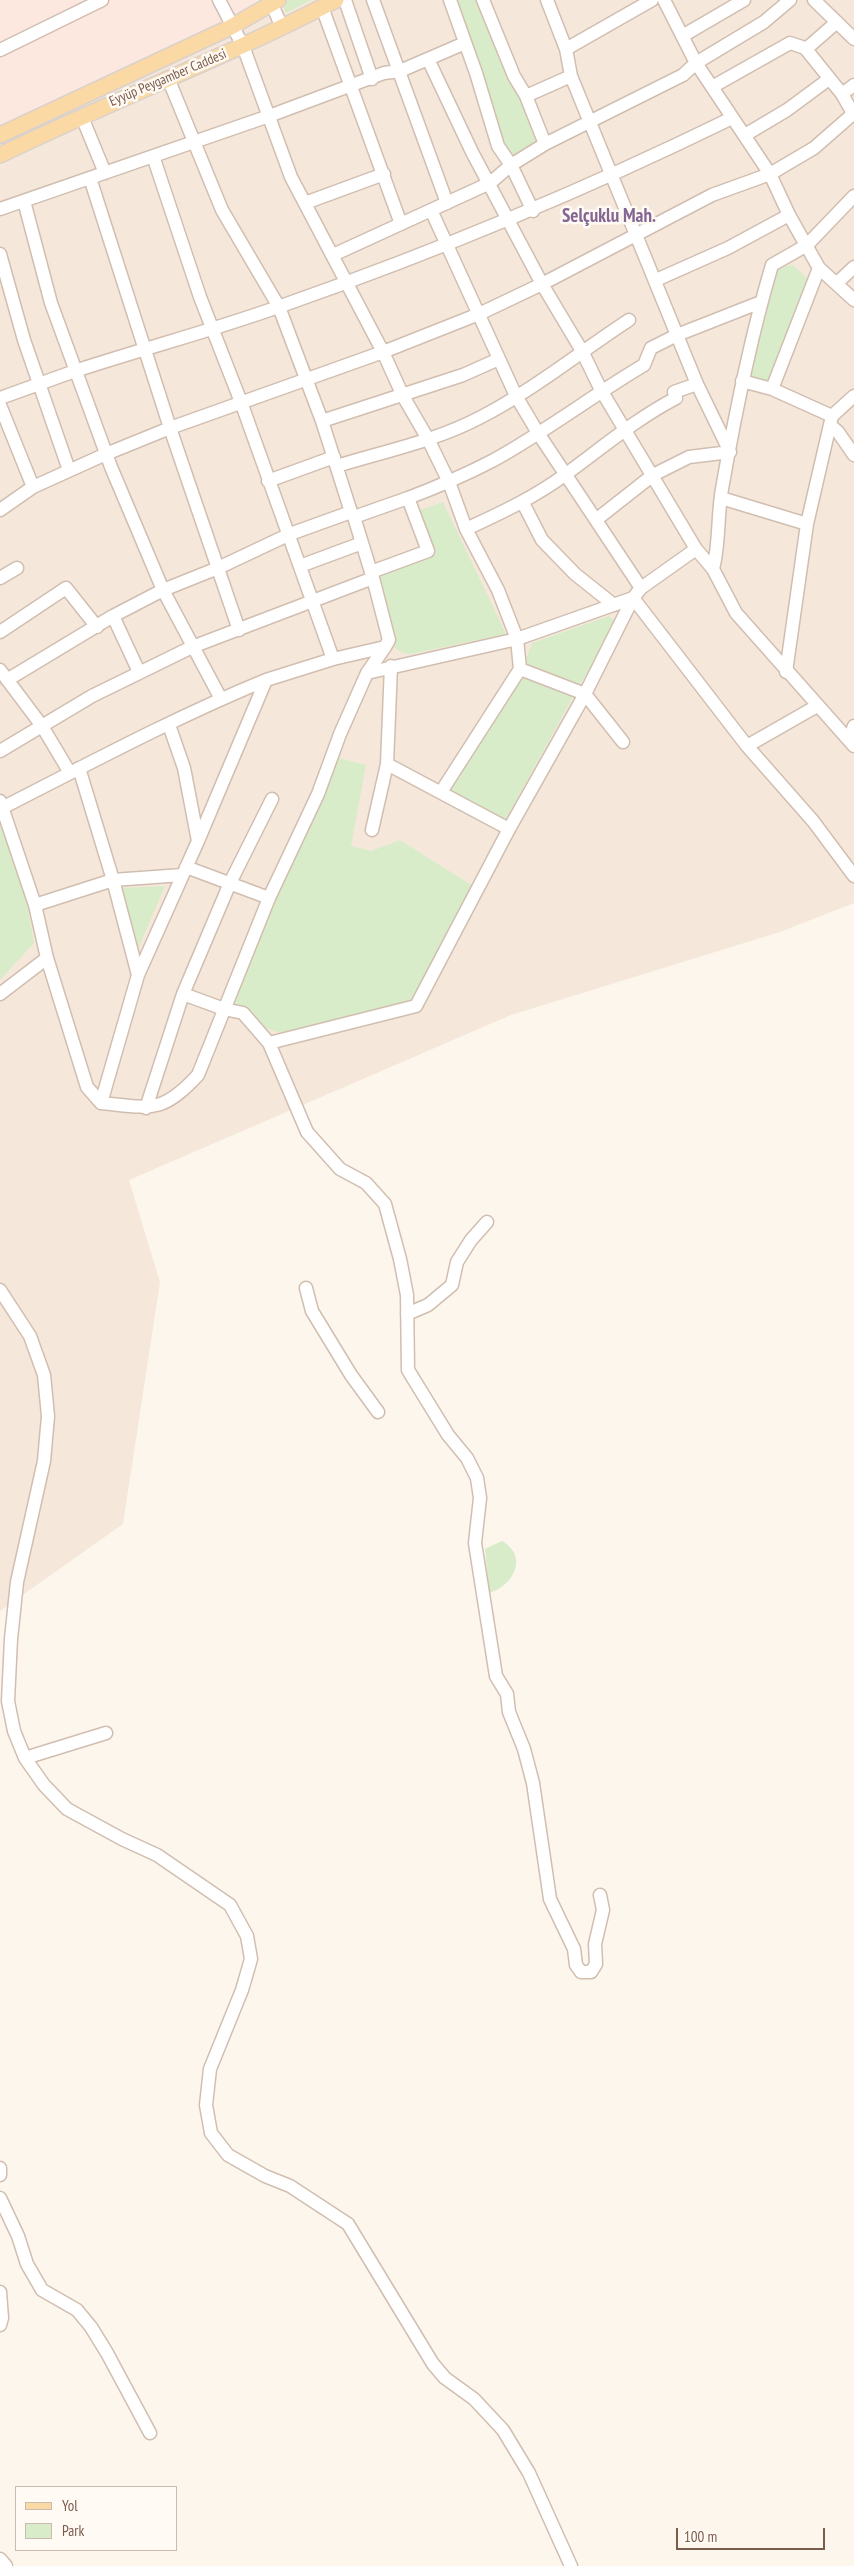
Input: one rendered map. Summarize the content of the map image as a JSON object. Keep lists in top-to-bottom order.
{
  "streets": {
    "main road": ["Eyyüp Peygamber Caddesi"]
  },
  "districts": ["Selçuklu Mah."],
  "legend": ["Yol", "Park"],
  "scale_bar": "100 m"
}
